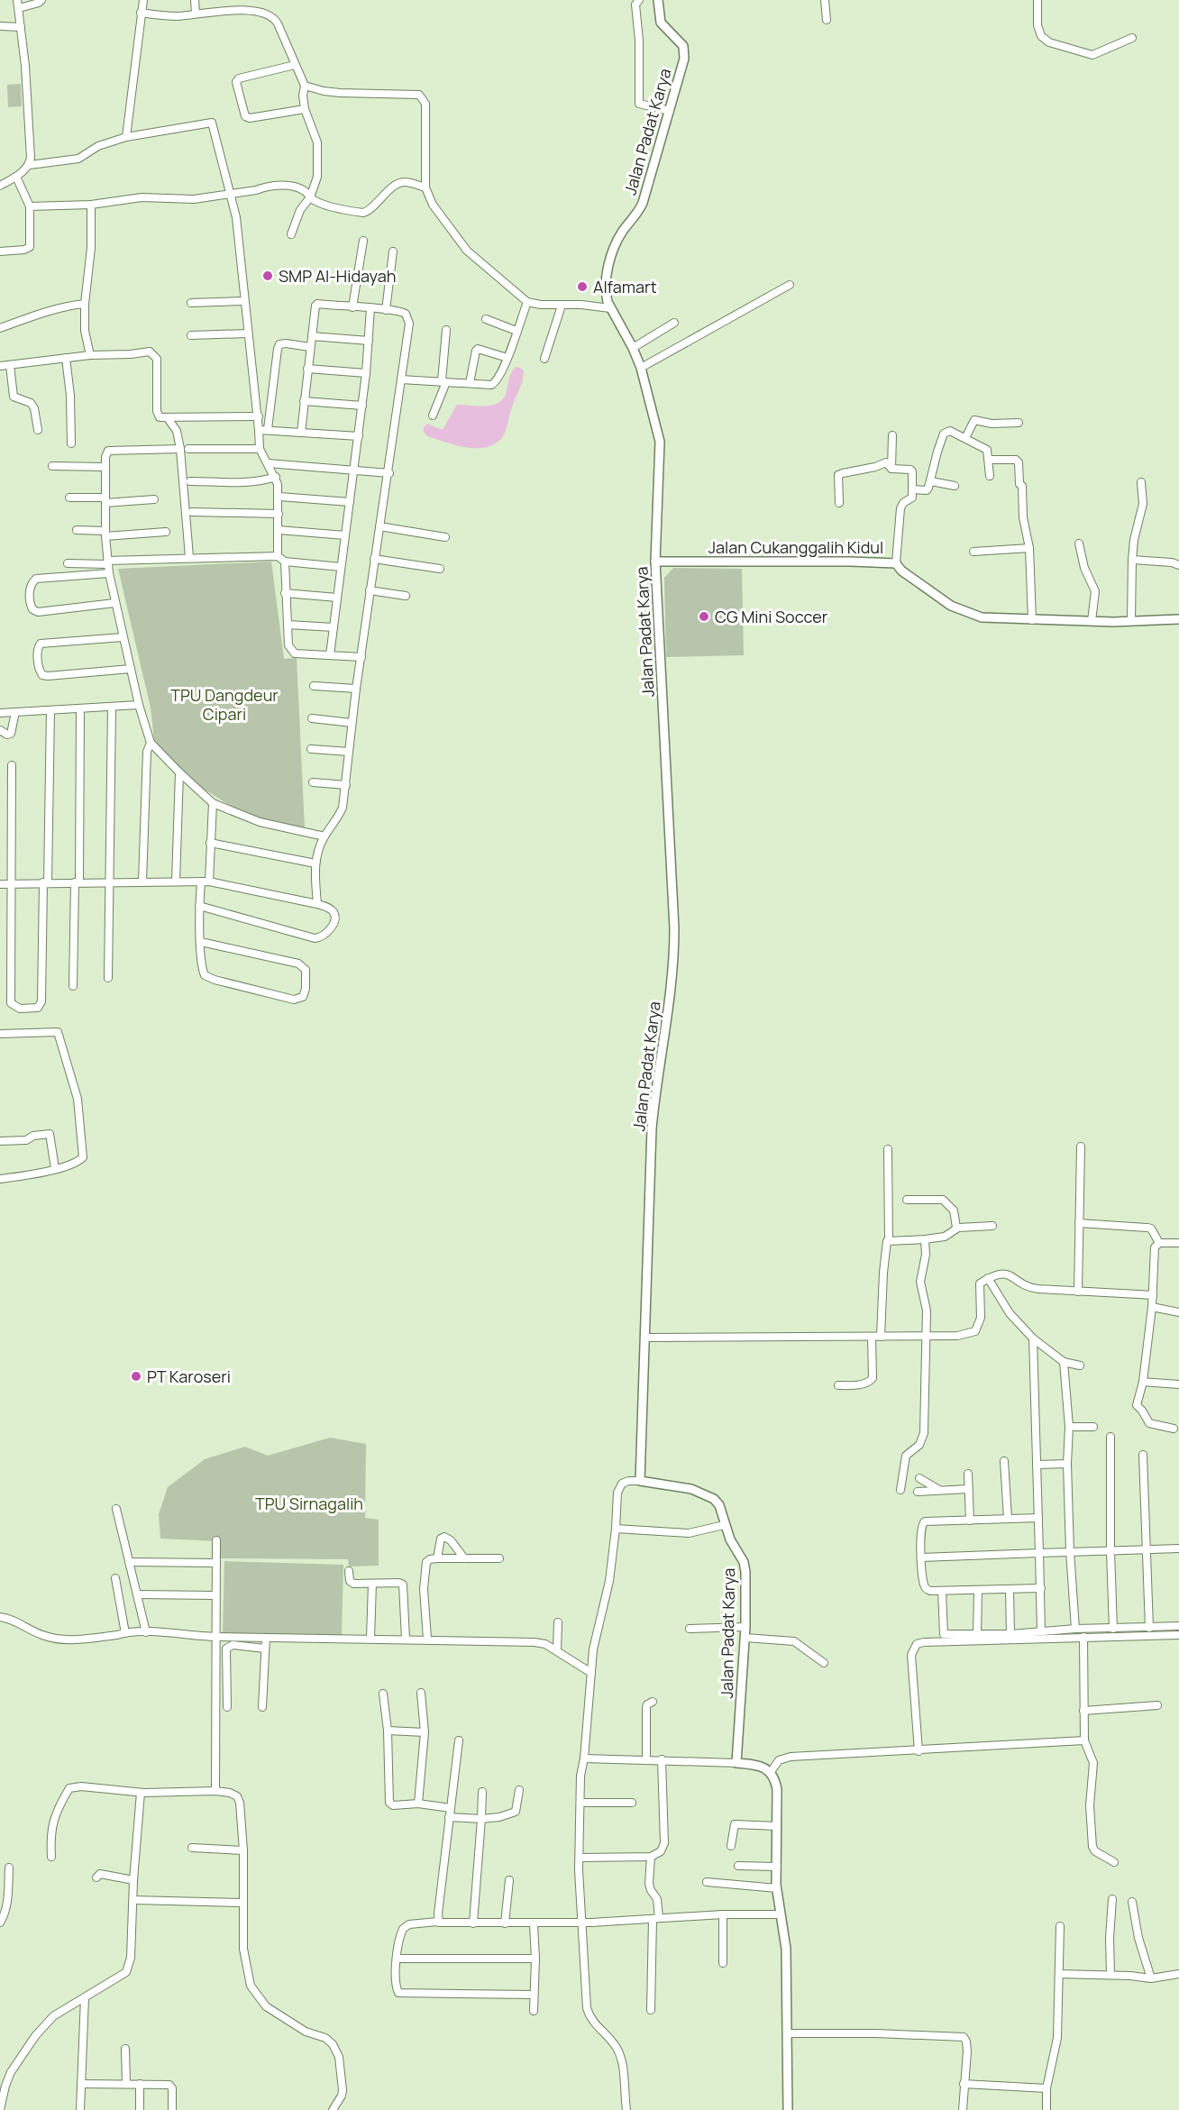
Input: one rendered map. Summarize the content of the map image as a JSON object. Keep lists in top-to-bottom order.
{
  "streets": {
    "street": ["Jalan Padat Karya", "Jalan Cukanggalih Kidul"]
  },
  "crossings": [
    ["Jalan Padat Karya", "Jalan Cukanggalih Kidul"]
  ],
  "parks": ["TPU Dangdeur Cipari", "TPU Sirnagalih"],
  "places": [
    "SMP Al-Hidayah",
    "Alfamart",
    "CG Mini Soccer",
    "PT Karoseri"
  ]
}
